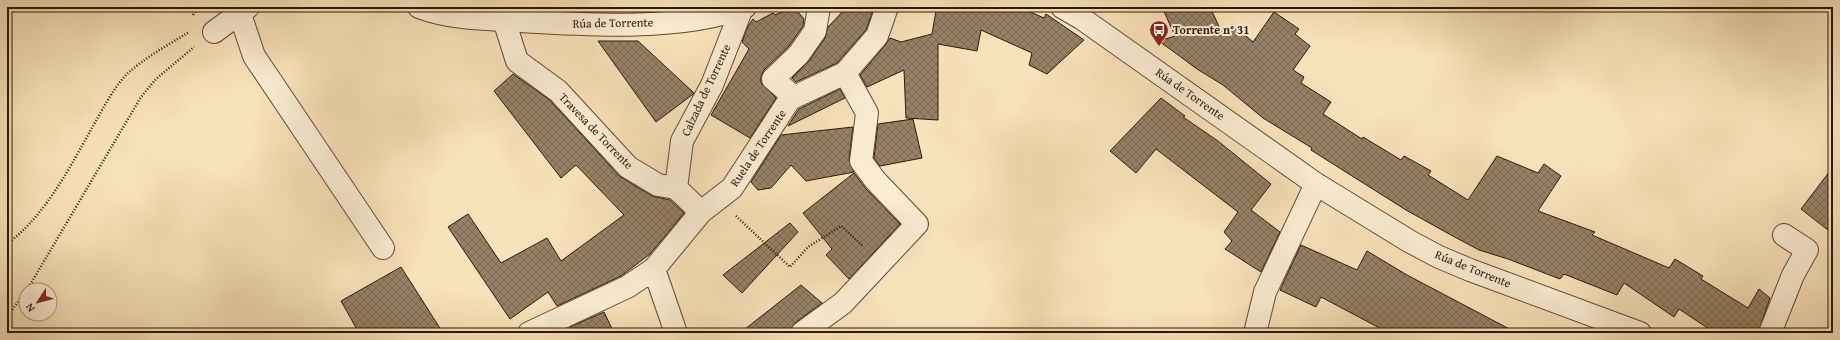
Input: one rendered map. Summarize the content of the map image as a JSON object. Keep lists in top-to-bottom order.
{
  "streets": {
    "street": [
      "Rúa de Torrente",
      "Calzada de Torrente",
      "Travesa de Torrente",
      "Ruela de Torrente"
    ]
  },
  "crossings": [
    ["Rúa de Torrente", "Calzada de Torrente"],
    ["Rúa de Torrente", "Travesa de Torrente"],
    ["Calzada de Torrente", "Travesa de Torrente"]
  ],
  "places": {
    "bus stop": ["Torrente n° 31"]
  },
  "north": "bottom left"
}
